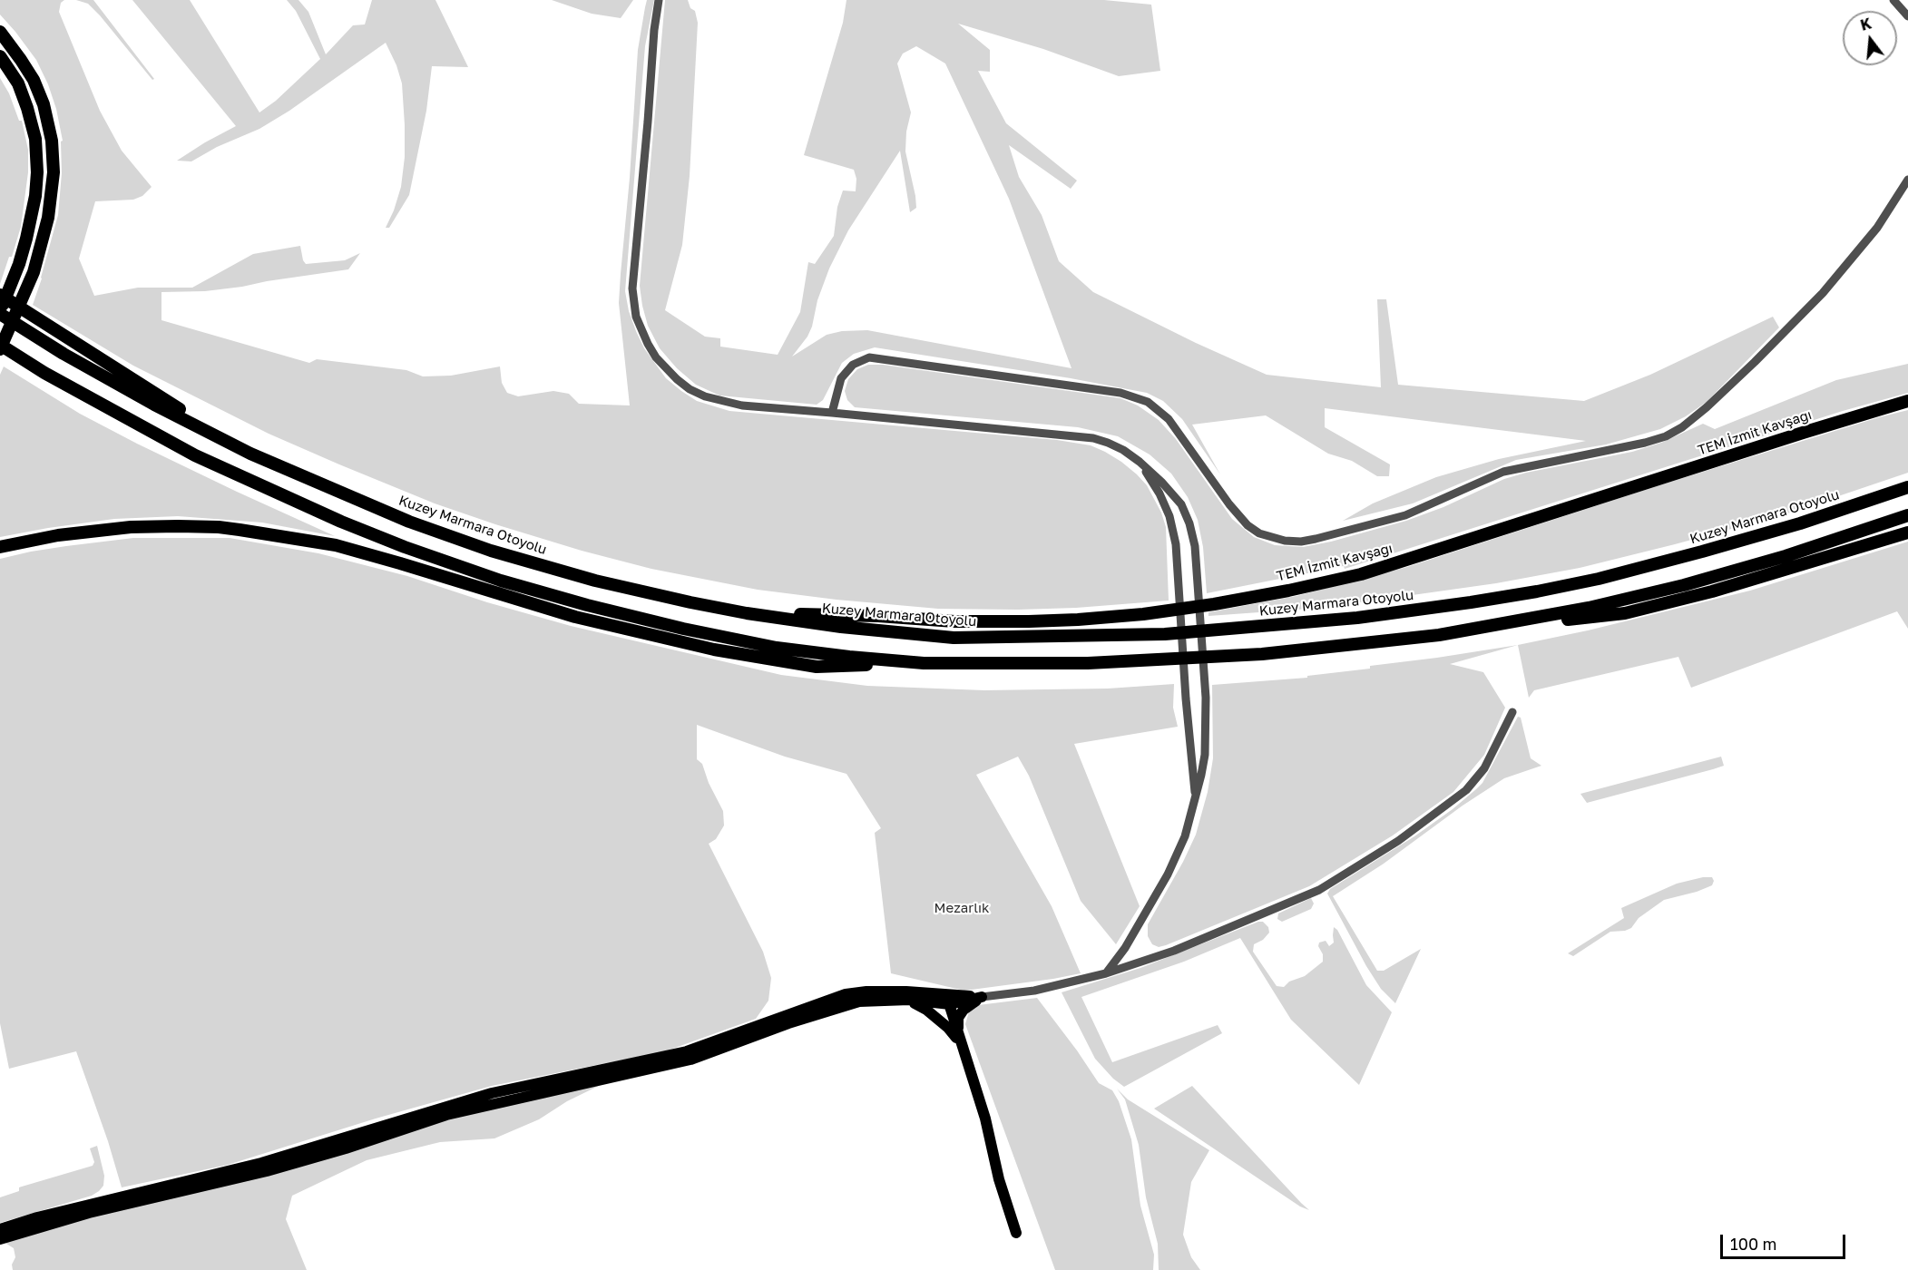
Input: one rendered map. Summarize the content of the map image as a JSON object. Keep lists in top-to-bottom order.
{
  "streets": {
    "highway": ["TEM İzmit Kavşağı", "Kuzey Marmara Otoyolu"]
  },
  "crossings": [
    ["TEM İzmit Kavşağı", "Kuzey Marmara Otoyolu"]
  ],
  "parks": ["Mezarlık"],
  "scale_bar": "100 m",
  "north": "top"
}
